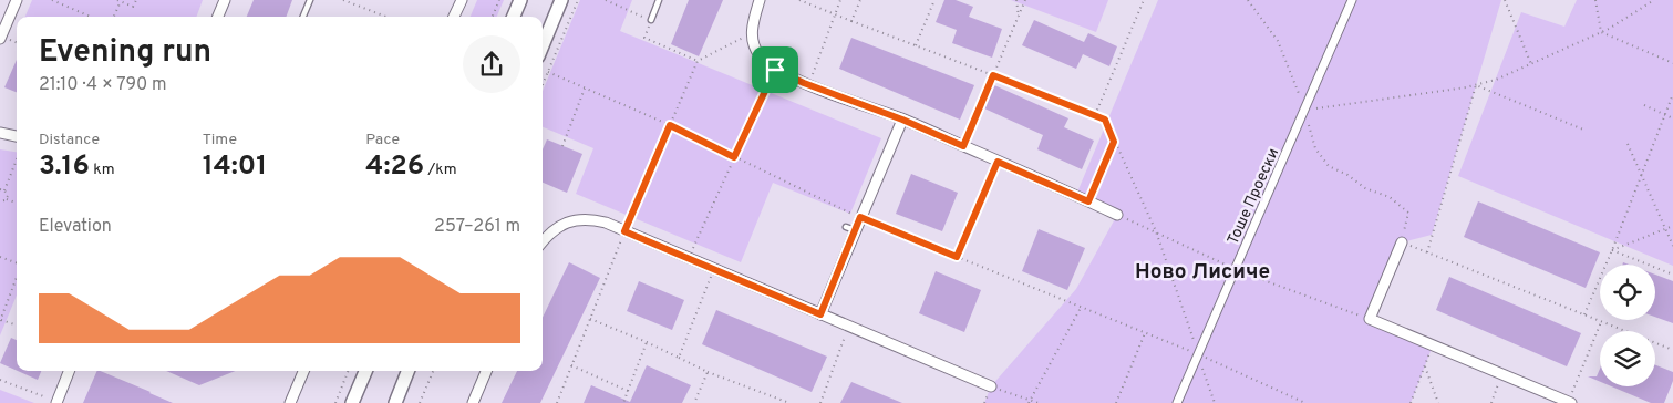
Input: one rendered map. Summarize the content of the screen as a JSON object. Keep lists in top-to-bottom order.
{
  "streets": {
    "street": ["Тоше Проески"]
  },
  "districts": ["Ново Лисиче"],
  "page": {
    "heading": ["Evening run", "21:10 · 4 × 790 m"],
    "stats": [
      ["Distance", "3.16 km"],
      ["Time", "14:01"],
      ["Pace", "4:26 /km"]
    ],
    "chart": ["Elevation", "257–261 m"]
  }
}
